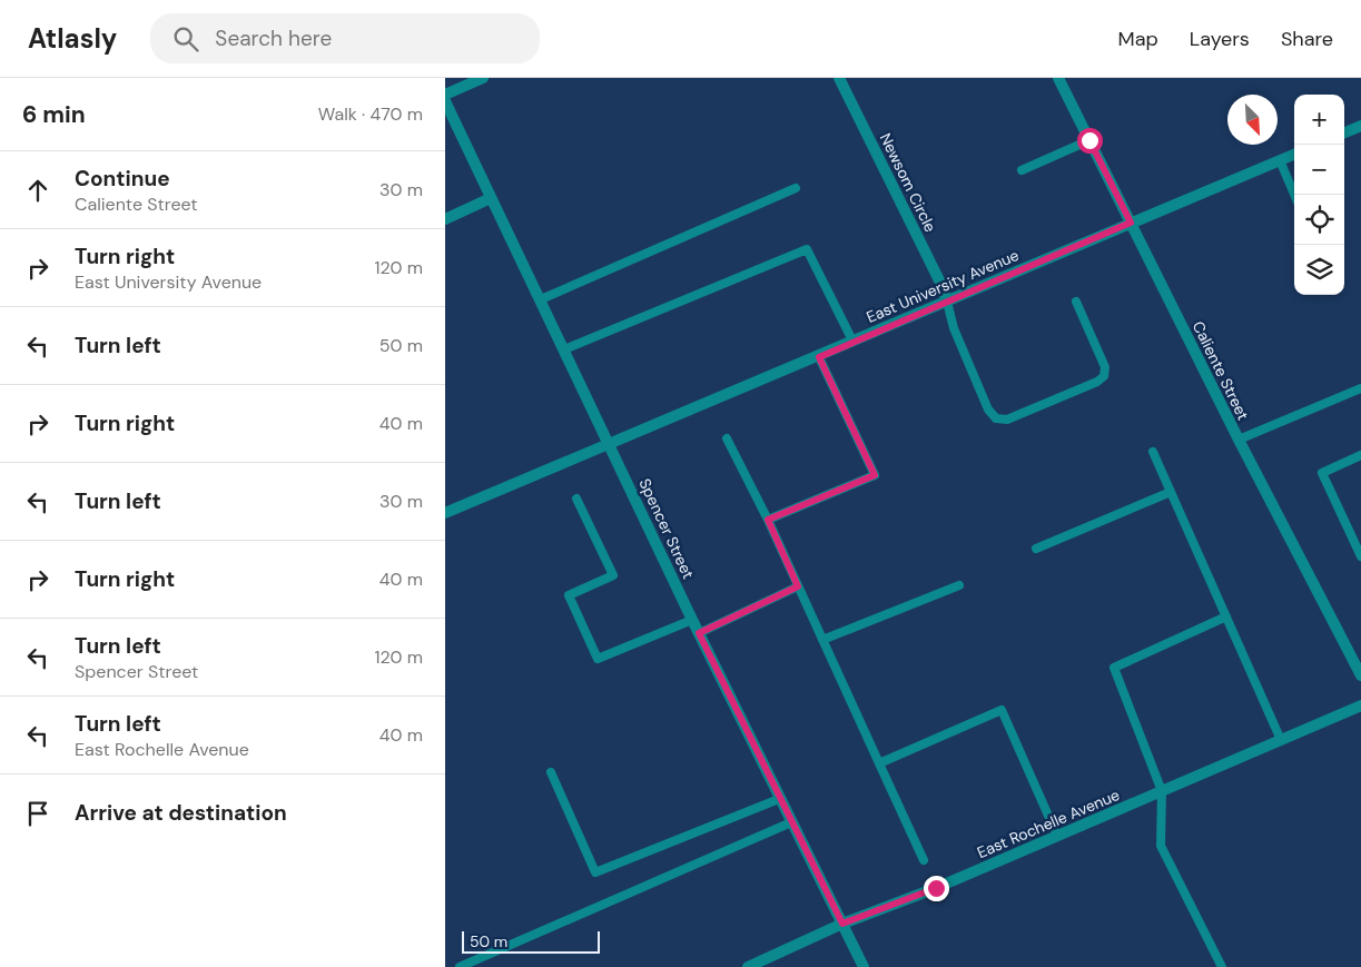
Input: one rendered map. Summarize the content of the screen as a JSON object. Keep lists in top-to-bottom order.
{
  "streets": {
    "street": [
      "Newsom Circle",
      "East University Avenue",
      "Caliente Street",
      "Spencer Street",
      "East Rochelle Avenue"
    ]
  },
  "crossings": [
    ["Newsom Circle", "East University Avenue"],
    ["East University Avenue", "Caliente Street"],
    ["East University Avenue", "Spencer Street"],
    ["Spencer Street", "East Rochelle Avenue"]
  ],
  "scale_bar": "50 m",
  "north": "bottom right",
  "page": {
    "header": "Atlasly",
    "search": "Search here",
    "nav": ["Map", "Layers", "Share"],
    "heading": ["6 min", "Walk · 470 m"],
    "map_buttons": ["+", "−"],
    "list": [
      ["Continue", "Caliente Street", "30 m"],
      ["Turn right", "East University Avenue", "120 m"],
      ["Turn left", "50 m"],
      ["Turn right", "40 m"],
      ["Turn left", "30 m"],
      ["Turn right", "40 m"],
      ["Turn left", "Spencer Street", "120 m"],
      ["Turn left", "East Rochelle Avenue", "40 m"],
      "Arrive at destination"
    ],
    "scale": "50 m"
  }
}
